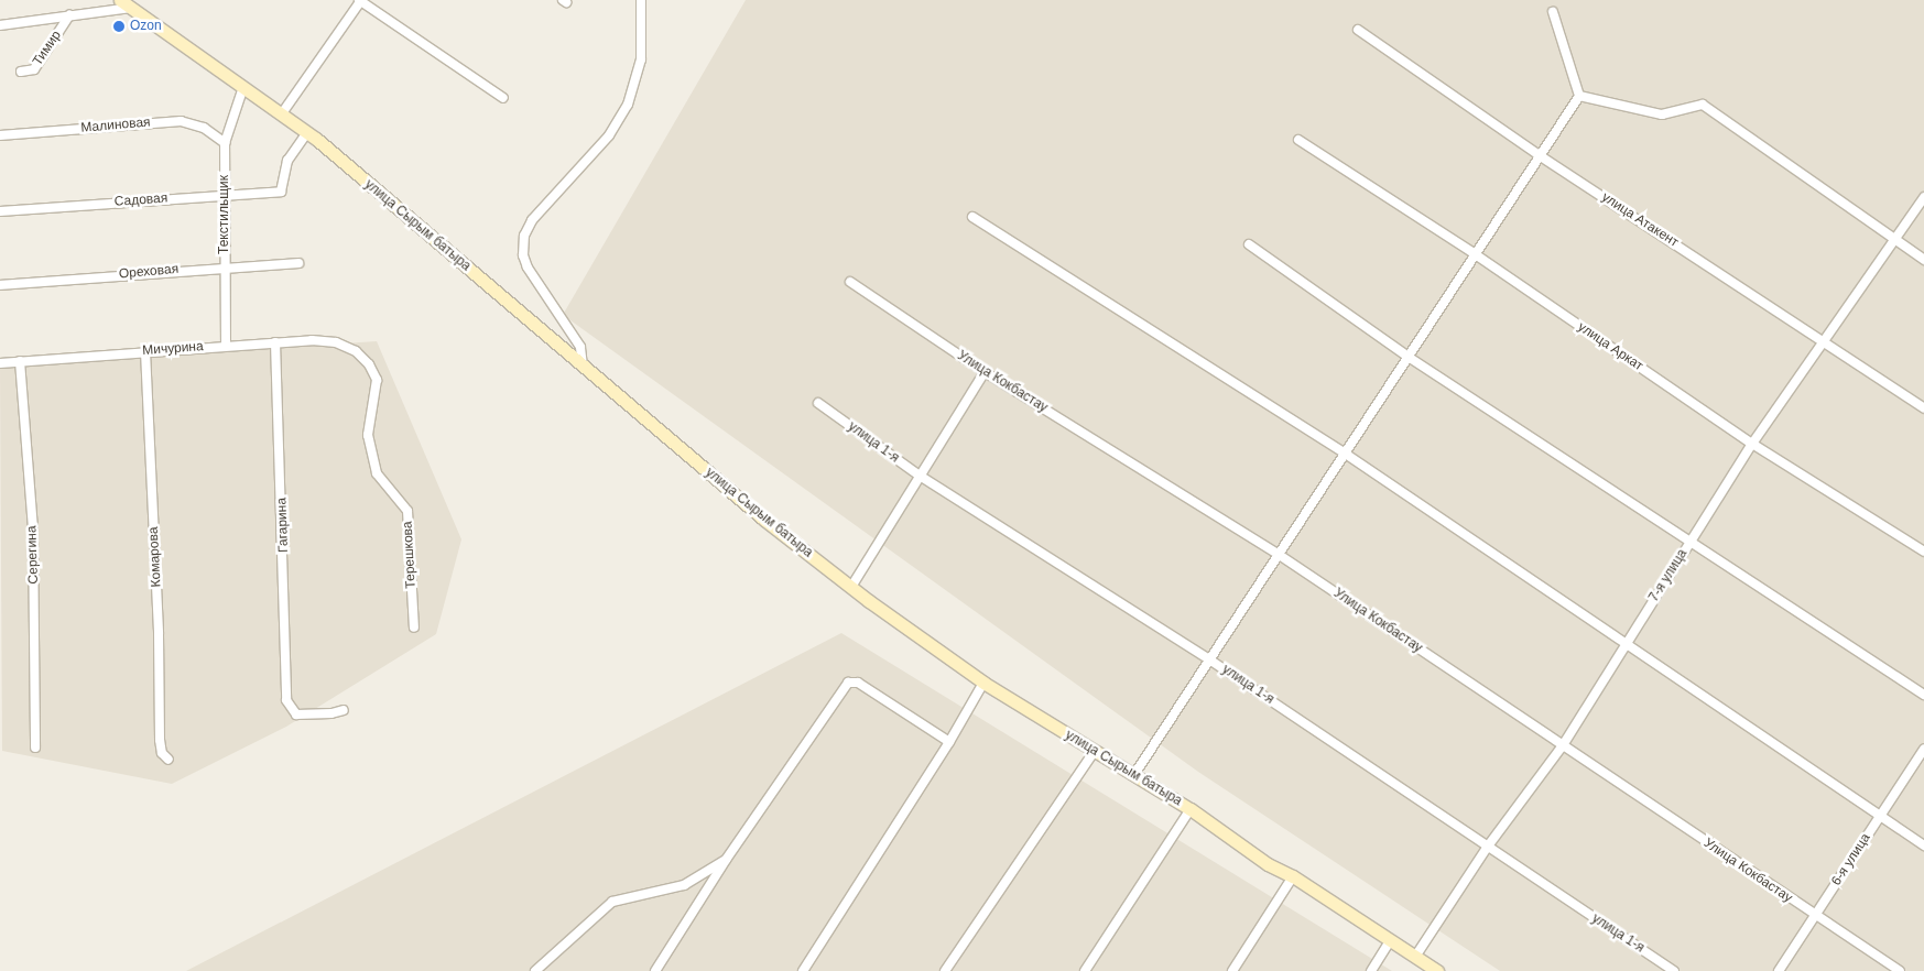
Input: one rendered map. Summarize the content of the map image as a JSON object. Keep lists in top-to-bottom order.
{
  "streets": {
    "street": [
      "Тимир",
      "Малиновая",
      "Садовая",
      "Текстильщик",
      "улица Атакент",
      "улица Сырым батыра",
      "Ореховая",
      "улица Аркат",
      "Мичурина",
      "Улица Кокбастау",
      "улица 1-я",
      "Гагарина",
      "Серегина",
      "Терешкова",
      "Комарова",
      "7-я улица",
      "6-я улица"
    ]
  },
  "crossings": [
    ["Малиновая", "Текстильщик"],
    ["Садовая", "Текстильщик"],
    ["Садовая", "улица Сырым батыра"],
    ["Текстильщик", "улица Сырым батыра"],
    ["Текстильщик", "Ореховая"],
    ["Текстильщик", "Мичурина"],
    ["улица Атакент", "7-я улица"],
    ["улица Сырым батыра", "7-я улица"],
    ["улица Аркат", "7-я улица"],
    ["Мичурина", "Гагарина"],
    ["Мичурина", "Серегина"],
    ["Мичурина", "Терешкова"],
    ["Мичурина", "Комарова"],
    ["Улица Кокбастау", "7-я улица"],
    ["Улица Кокбастау", "6-я улица"],
    ["улица 1-я", "7-я улица"]
  ],
  "places": ["Ozon"]
}
